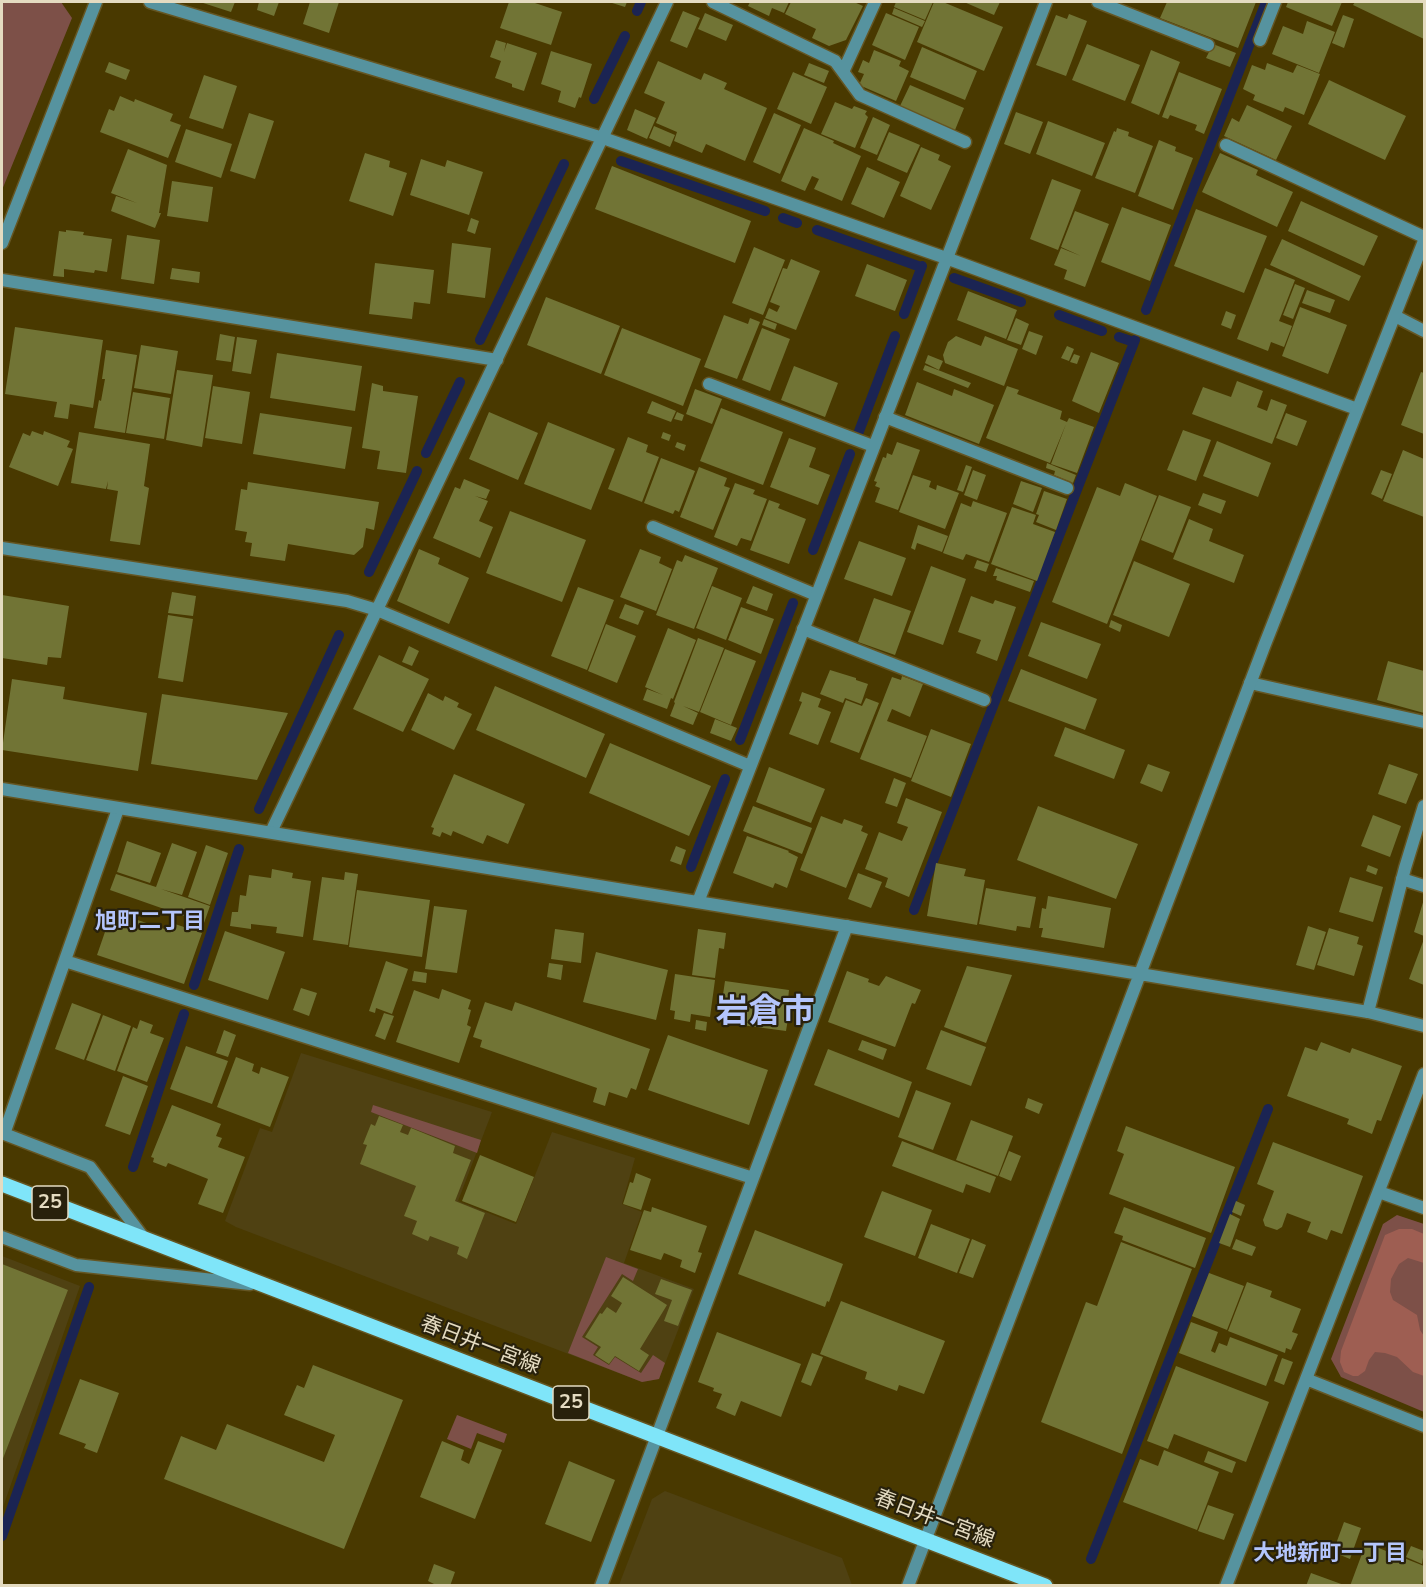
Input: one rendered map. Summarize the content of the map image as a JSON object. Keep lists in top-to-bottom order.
{
  "streets": {
    "main road": ["25", "春日井一宮線"]
  },
  "districts": ["旭町二丁目", "岩倉市", "大地新町一丁目"]
}
